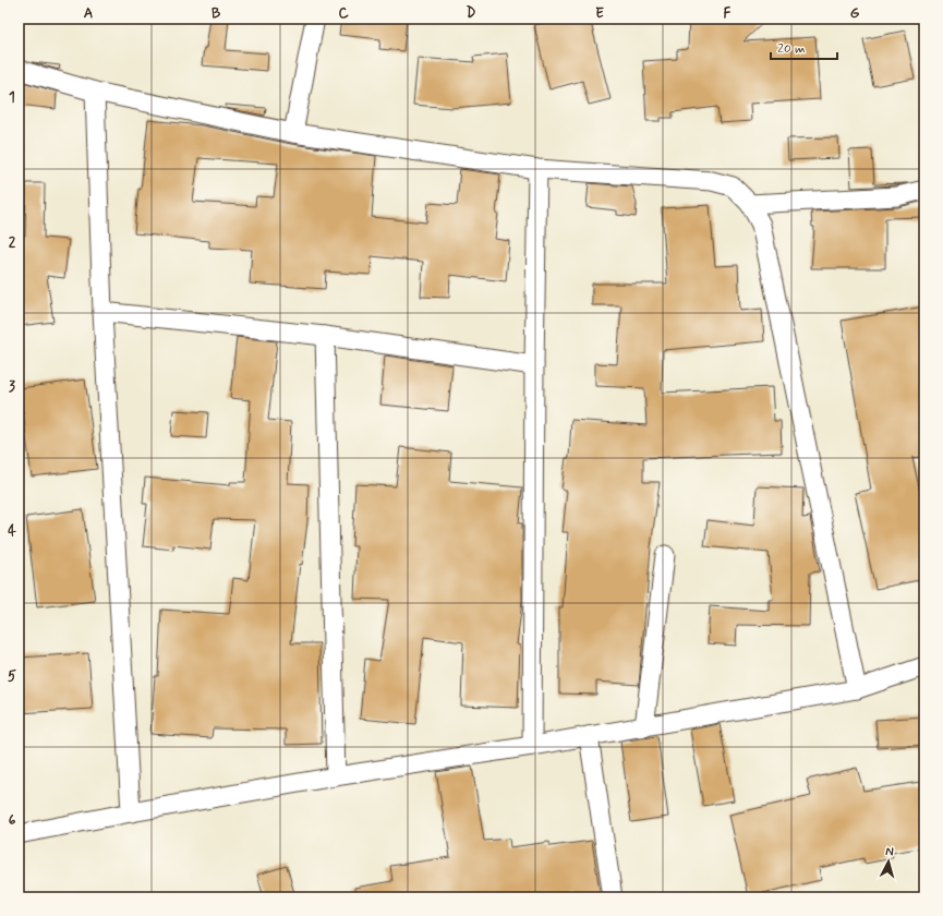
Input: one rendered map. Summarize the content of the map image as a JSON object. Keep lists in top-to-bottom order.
{
  "scale_bar": "20 m",
  "north": "top",
  "grid": {
    "columns": [
      "A",
      "B",
      "C",
      "D",
      "E",
      "F",
      "G"
    ],
    "rows": [
      "1",
      "2",
      "3",
      "4",
      "5",
      "6"
    ]
  }
}
